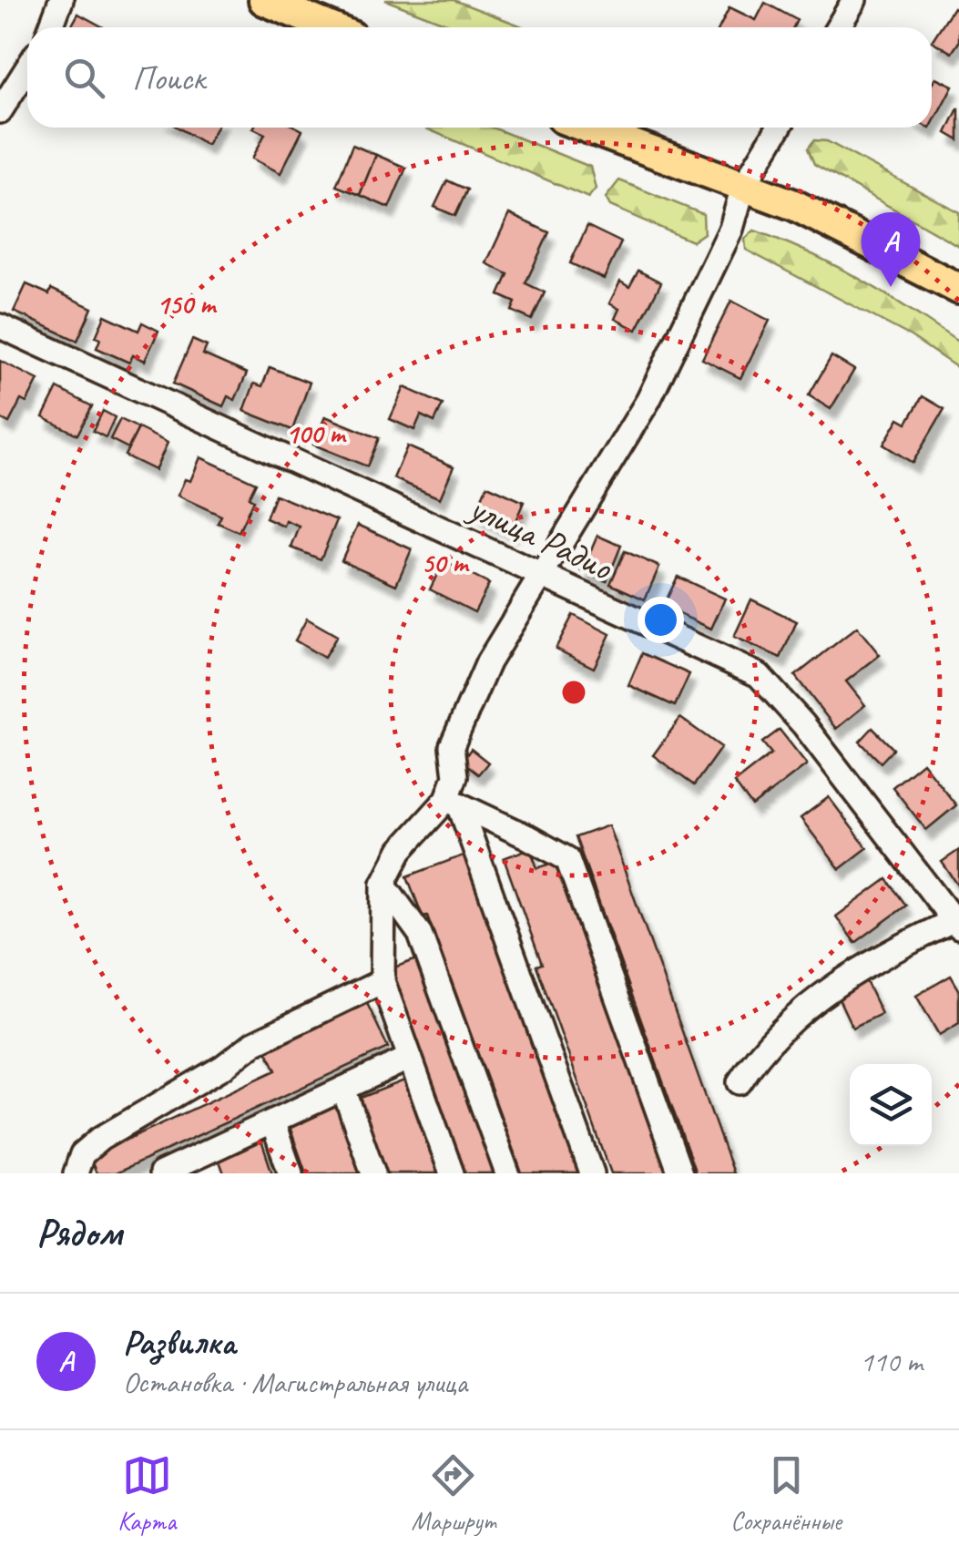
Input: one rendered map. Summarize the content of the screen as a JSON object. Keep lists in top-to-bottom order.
{
  "streets": {
    "street": ["улица Радио"]
  },
  "page": {
    "search": "Поиск",
    "pins": "A",
    "heading": "Рядом",
    "list": [
      {
        "mark": "A",
        "name": "Развилка",
        "note": "Остановка · Магистральная улица",
        "value": "110 m"
      }
    ],
    "nav": ["Карта", "Маршрут", "Сохранённые"]
  },
  "rings": ["150 m", "100 m", "50 m"]
}
